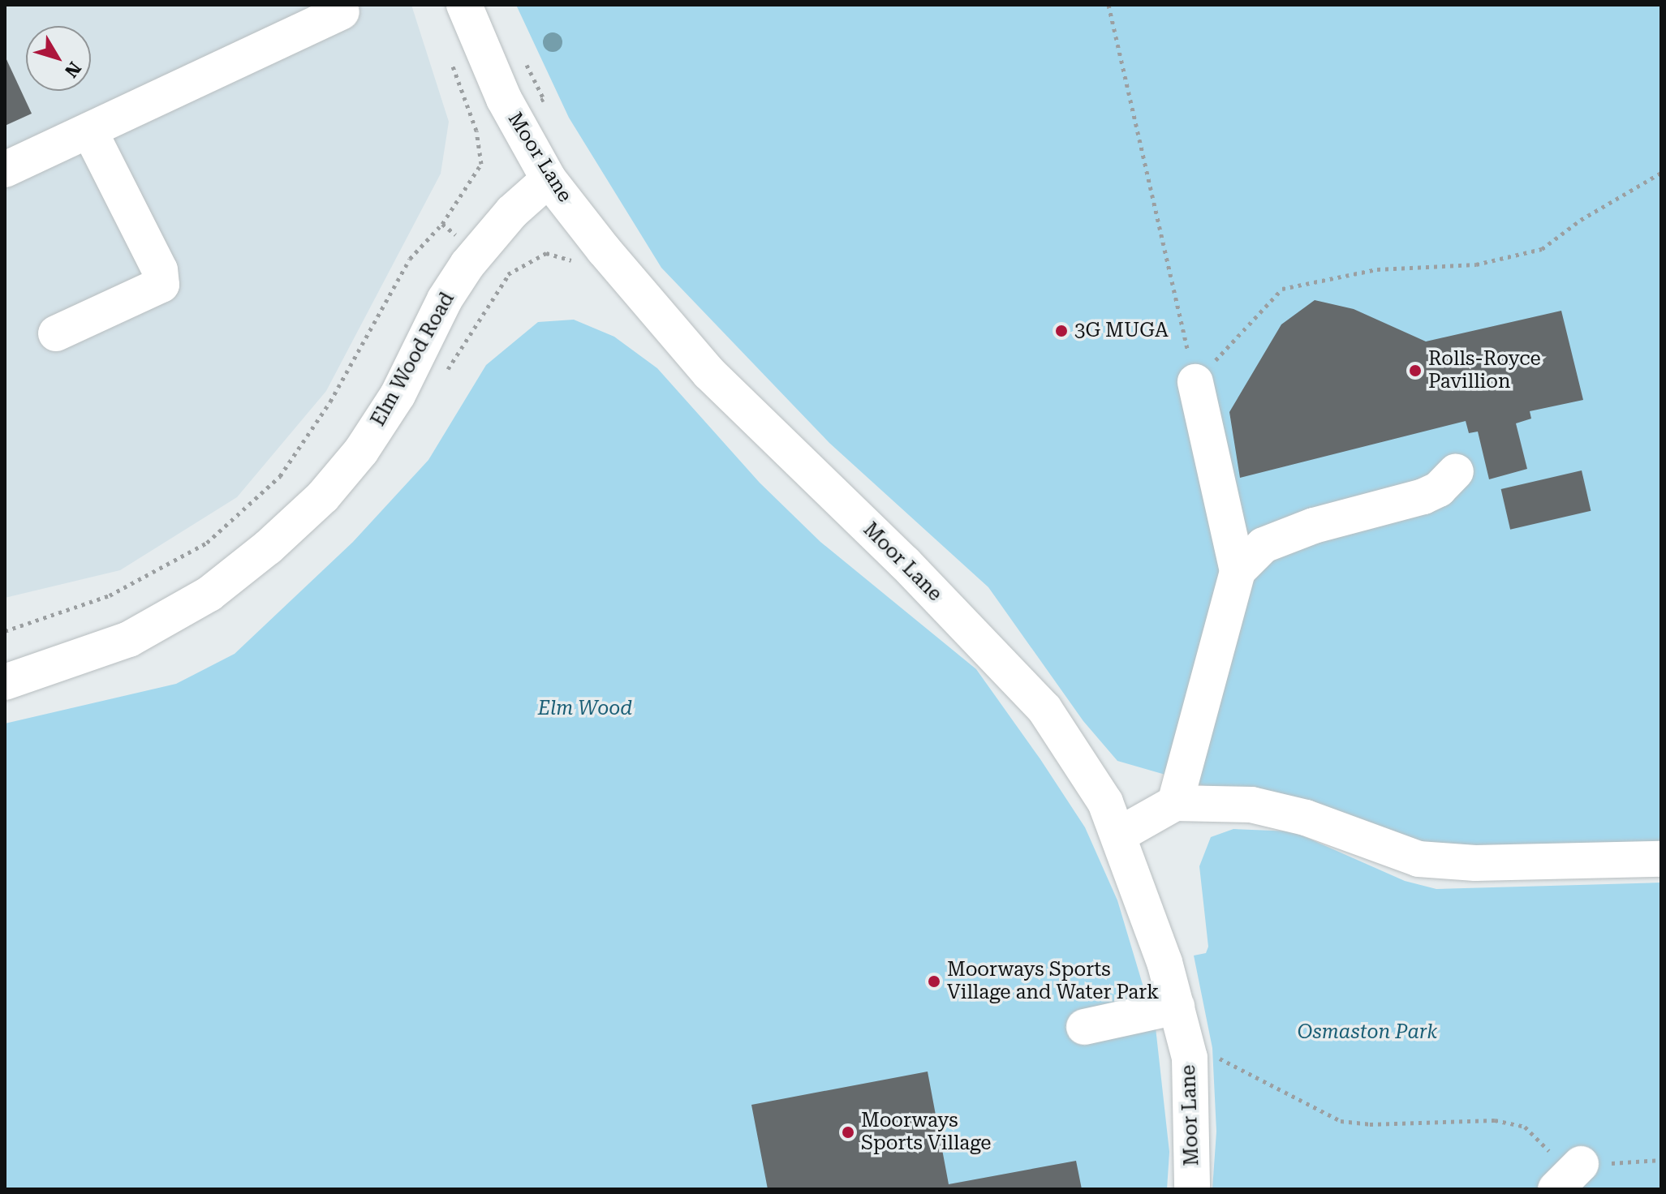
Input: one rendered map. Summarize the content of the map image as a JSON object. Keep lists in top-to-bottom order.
{
  "streets": {
    "street": ["Moor Lane", "Elm Wood Road"]
  },
  "crossings": [
    ["Moor Lane", "Elm Wood Road"]
  ],
  "parks": ["Elm Wood", "Osmaston Park"],
  "places": [
    "3G MUGA",
    "Rolls-Royce Pavillion",
    "Moorways Sports Village and Water Park",
    "Moorways Sports Village"
  ],
  "north": "bottom right"
}
